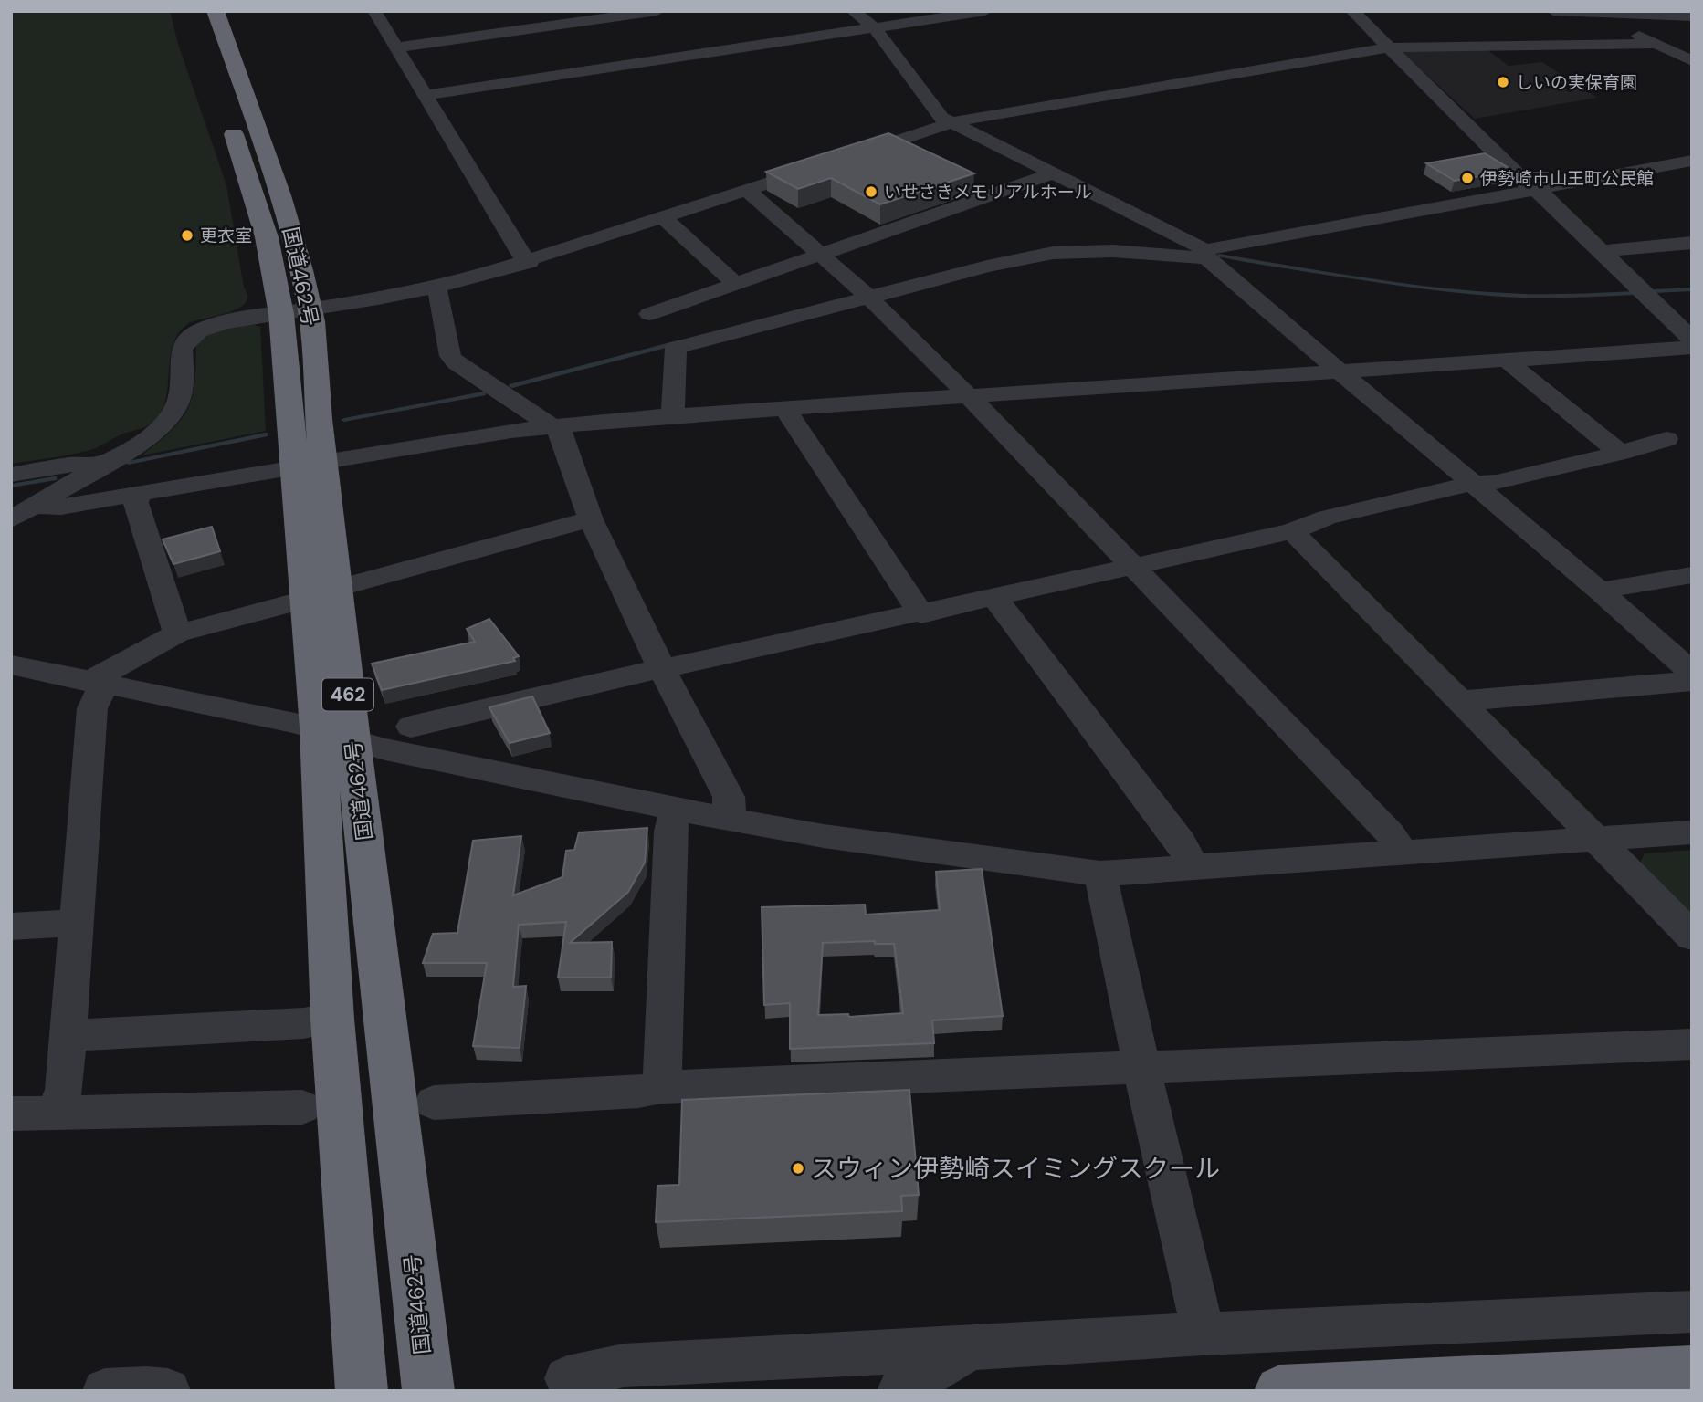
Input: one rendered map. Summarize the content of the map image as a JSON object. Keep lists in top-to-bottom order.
{
  "streets": {
    "highway": ["国道462号", "462"]
  },
  "places": [
    "しいの実保育園",
    "伊勢崎市山王町公民館",
    "いせさきメモリアルホール",
    "更衣室",
    "スウィン伊勢崎スイミングスクール"
  ]
}
